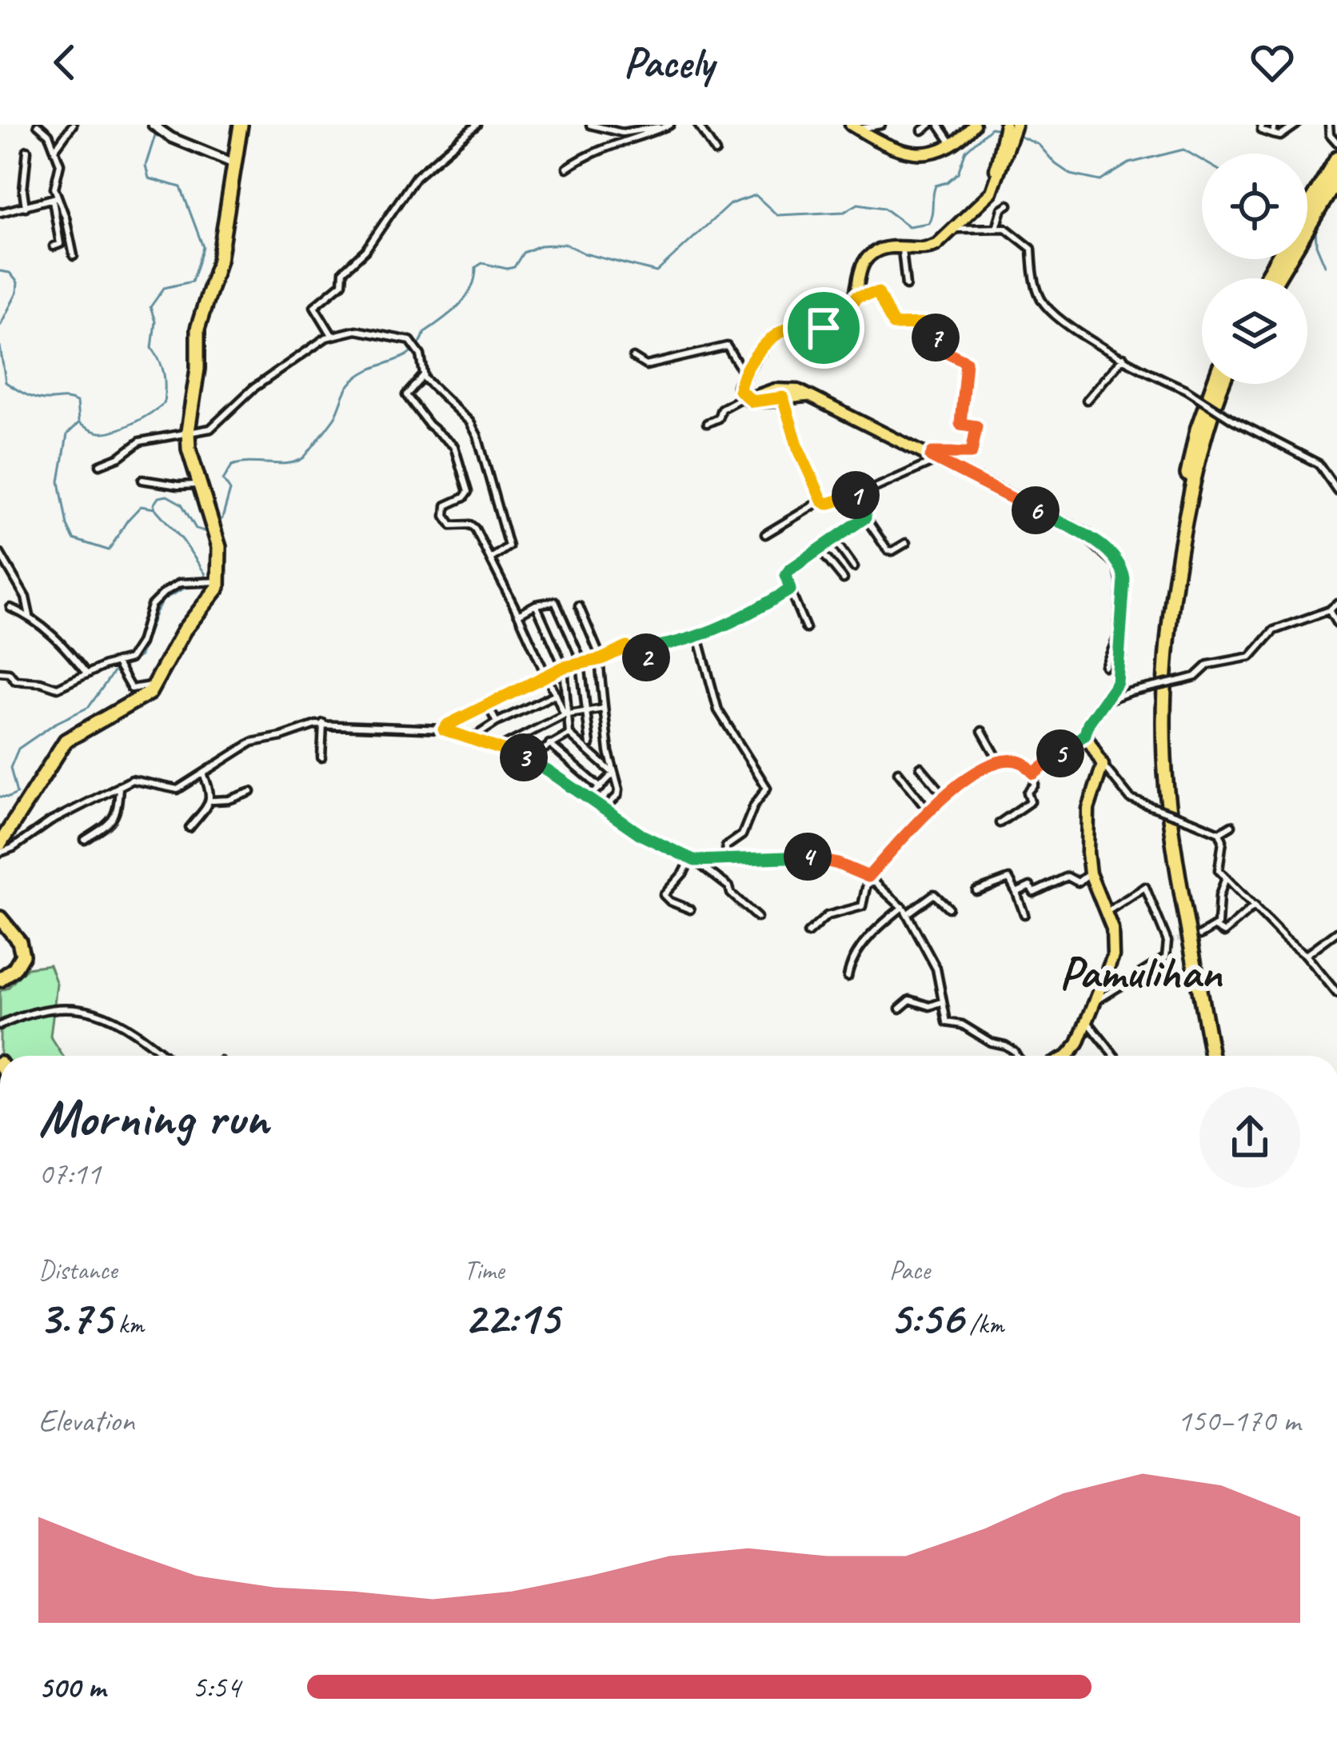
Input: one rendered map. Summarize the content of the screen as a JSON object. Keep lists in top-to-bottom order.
{
  "districts": ["Pamulihan"],
  "page": {
    "header": "Pacely",
    "pins": [
      "7",
      "1",
      "6",
      "2",
      "5",
      "3",
      "4"
    ],
    "heading": ["Morning run", "07:11"],
    "stats": [
      ["Distance", "3.75 km"],
      ["Time", "22:15"],
      ["Pace", "5:56 /km"]
    ],
    "chart": ["Elevation", "150–170 m"],
    "list": [
      {
        "name": "500 m",
        "note": "5:54"
      }
    ]
  }
}
